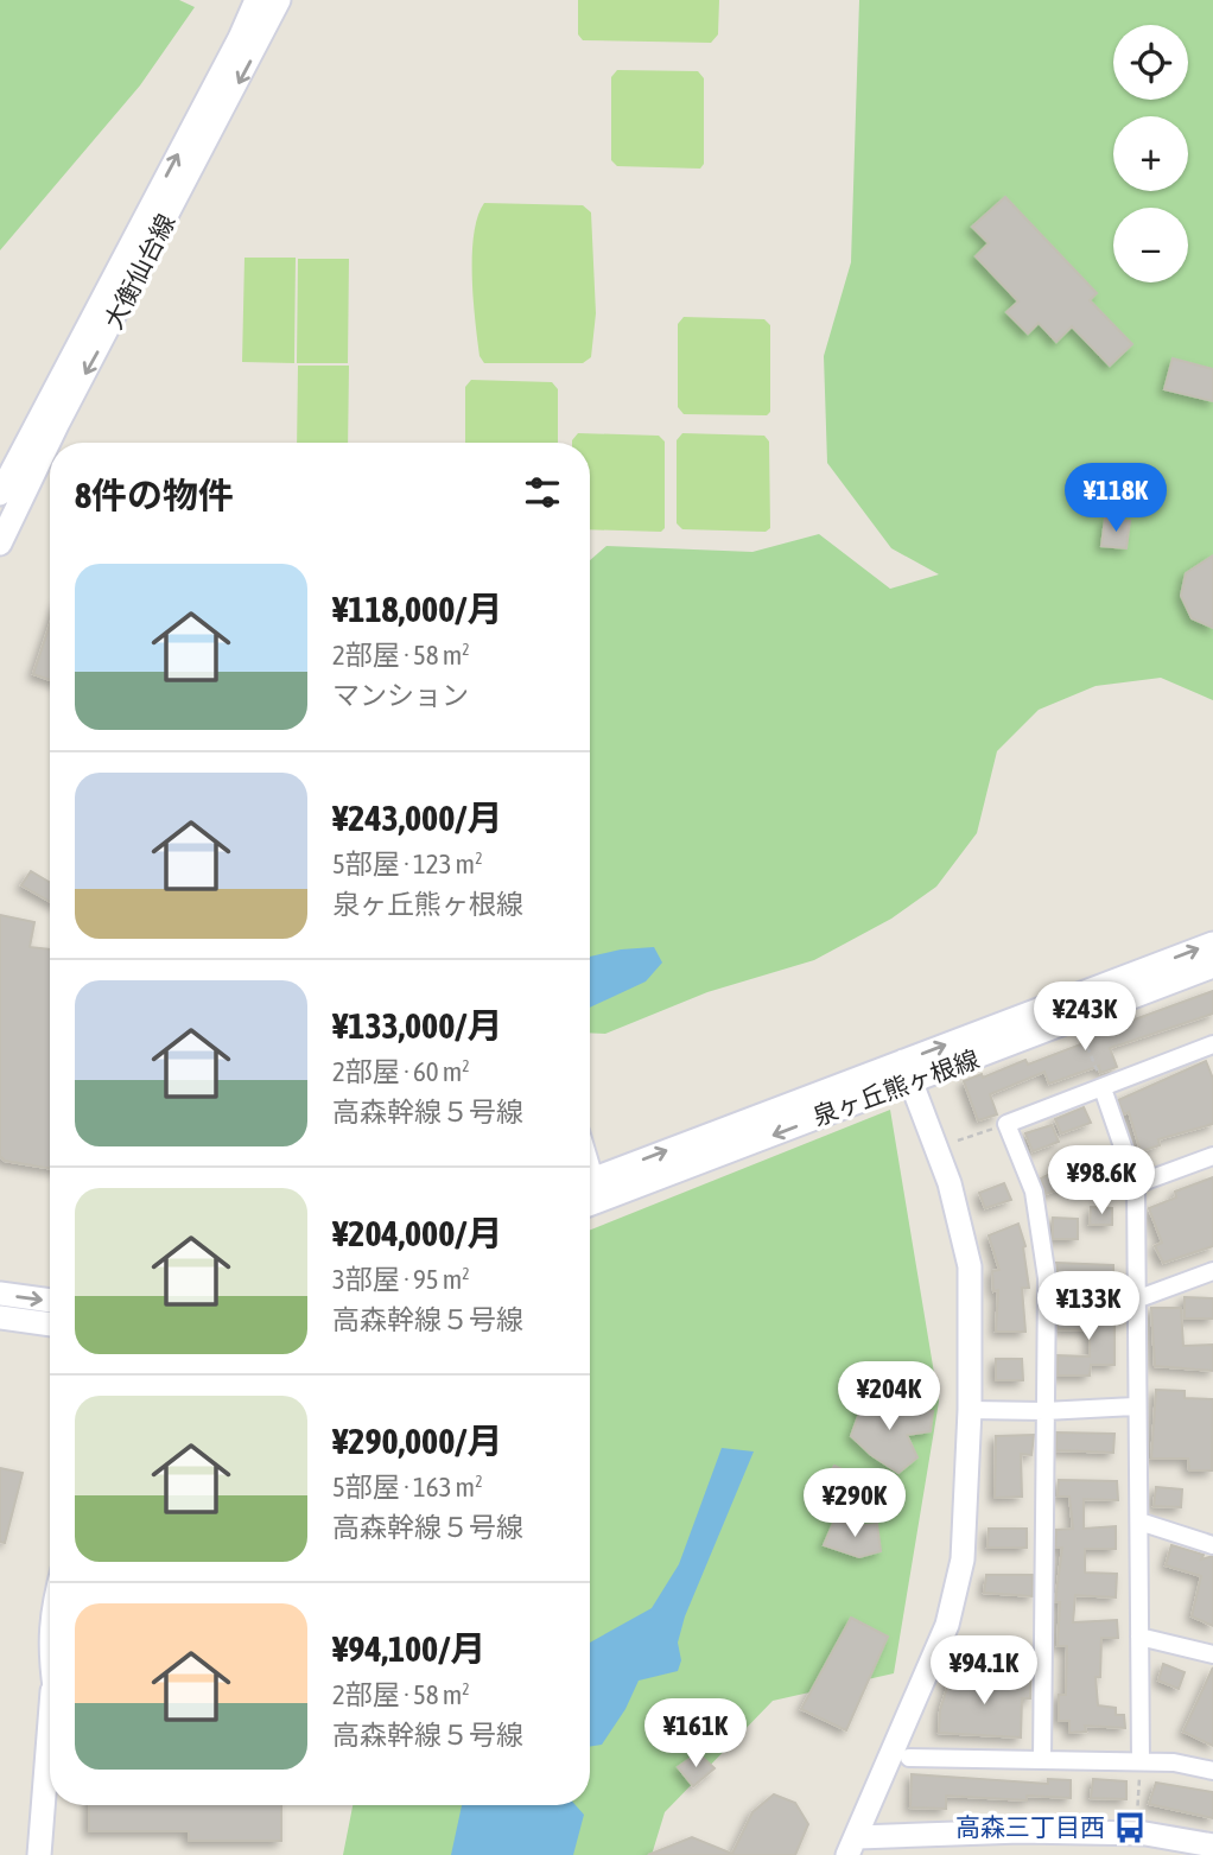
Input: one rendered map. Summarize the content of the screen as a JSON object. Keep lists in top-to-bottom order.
{
  "streets": {
    "main road": ["大衡仙台線", "泉ヶ丘熊ヶ根線"]
  },
  "places": {
    "bus stop": ["高森三丁目西"]
  },
  "page": {
    "map_buttons": ["+", "−"],
    "heading": "8件の物件",
    "price": [
      "¥118K",
      "¥243K",
      "¥98.6K",
      "¥133K",
      "¥204K",
      "¥290K",
      "¥94.1K",
      "¥161K"
    ],
    "list": [
      {
        "name": "¥118,000/月",
        "note": "2部屋 · 58 m² · マンション"
      },
      {
        "name": "¥243,000/月",
        "note": "5部屋 · 123 m² · 泉ヶ丘熊ヶ根線"
      },
      {
        "name": "¥133,000/月",
        "note": "2部屋 · 60 m² · 高森幹線５号線"
      },
      {
        "name": "¥204,000/月",
        "note": "3部屋 · 95 m² · 高森幹線５号線"
      },
      {
        "name": "¥290,000/月",
        "note": "5部屋 · 163 m² · 高森幹線５号線"
      },
      {
        "name": "¥94,100/月",
        "note": "2部屋 · 58 m² · 高森幹線５号線"
      }
    ]
  }
}
